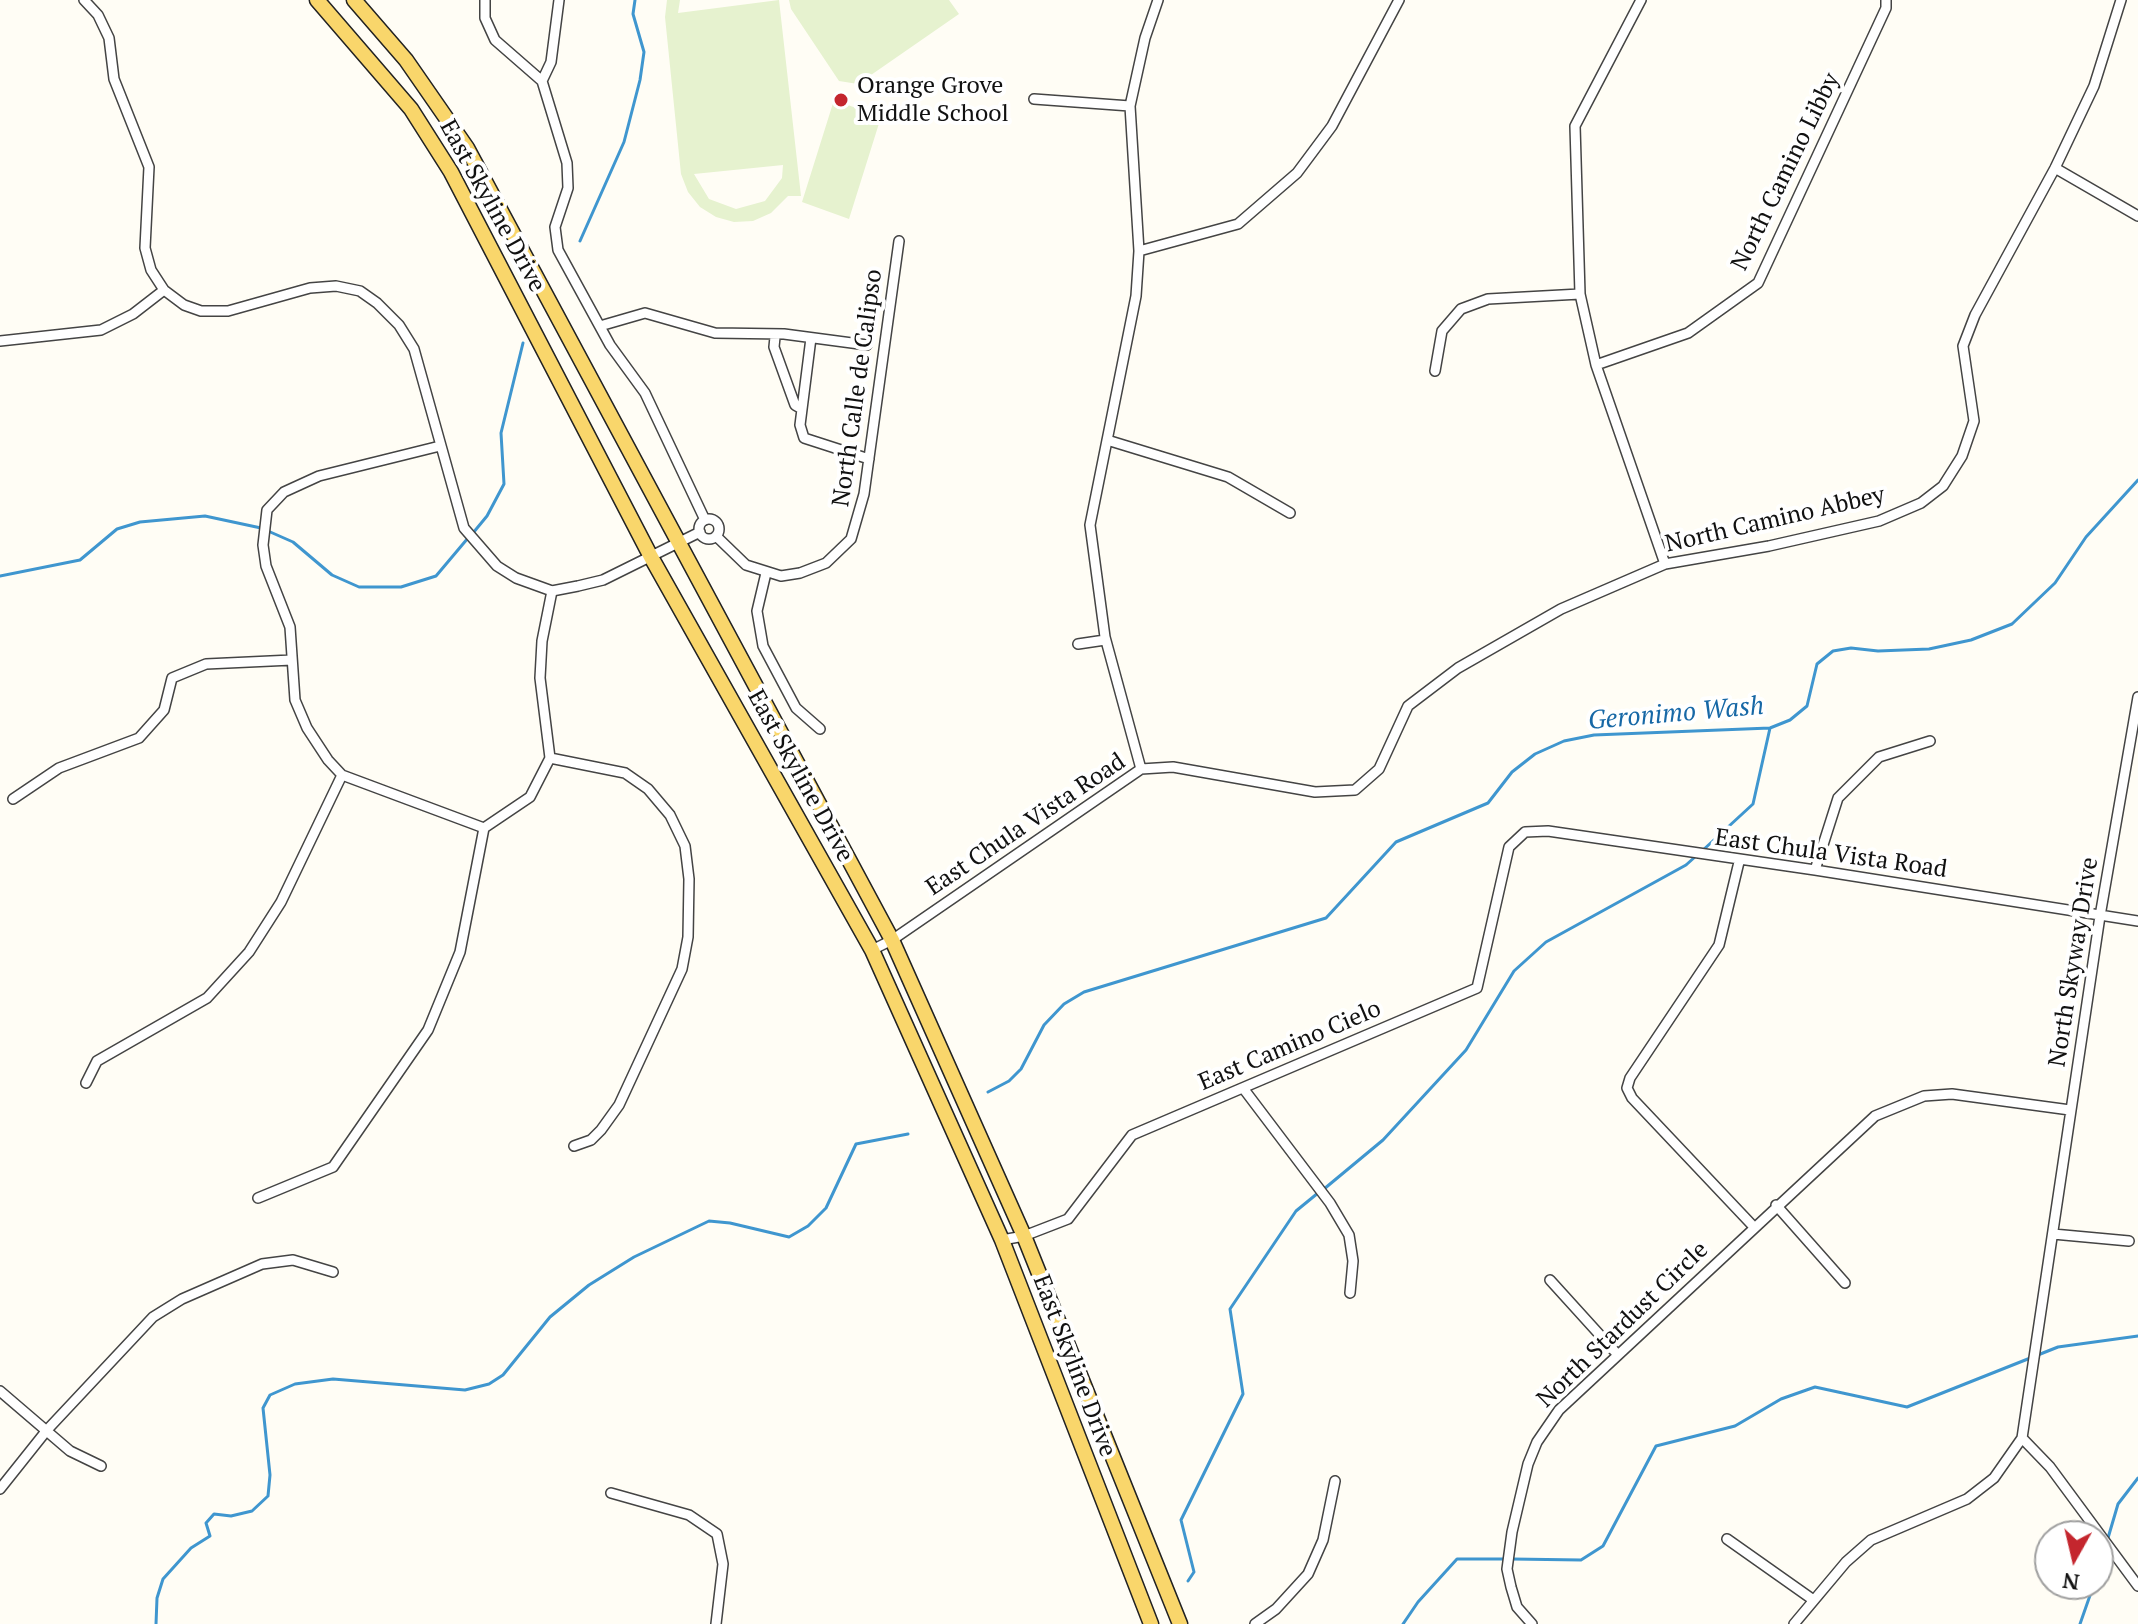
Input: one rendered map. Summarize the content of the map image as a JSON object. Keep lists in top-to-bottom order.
{
  "streets": {
    "main road": ["East Skyline Drive"],
    "street": [
      "North Camino Libby",
      "North Calle de Calipso",
      "North Camino Abbey",
      "East Chula Vista Road",
      "North Skyway Drive",
      "East Camino Cielo",
      "North Stardust Circle"
    ]
  },
  "crossings": [
    ["East Skyline Drive", "East Chula Vista Road"],
    ["East Skyline Drive", "East Camino Cielo"],
    ["North Camino Abbey", "East Chula Vista Road"],
    ["East Chula Vista Road", "North Skyway Drive"],
    ["East Chula Vista Road", "East Camino Cielo"],
    ["North Skyway Drive", "North Stardust Circle"]
  ],
  "water": ["Geronimo Wash"],
  "places": ["Orange Grove Middle School"],
  "north": "bottom"
}
